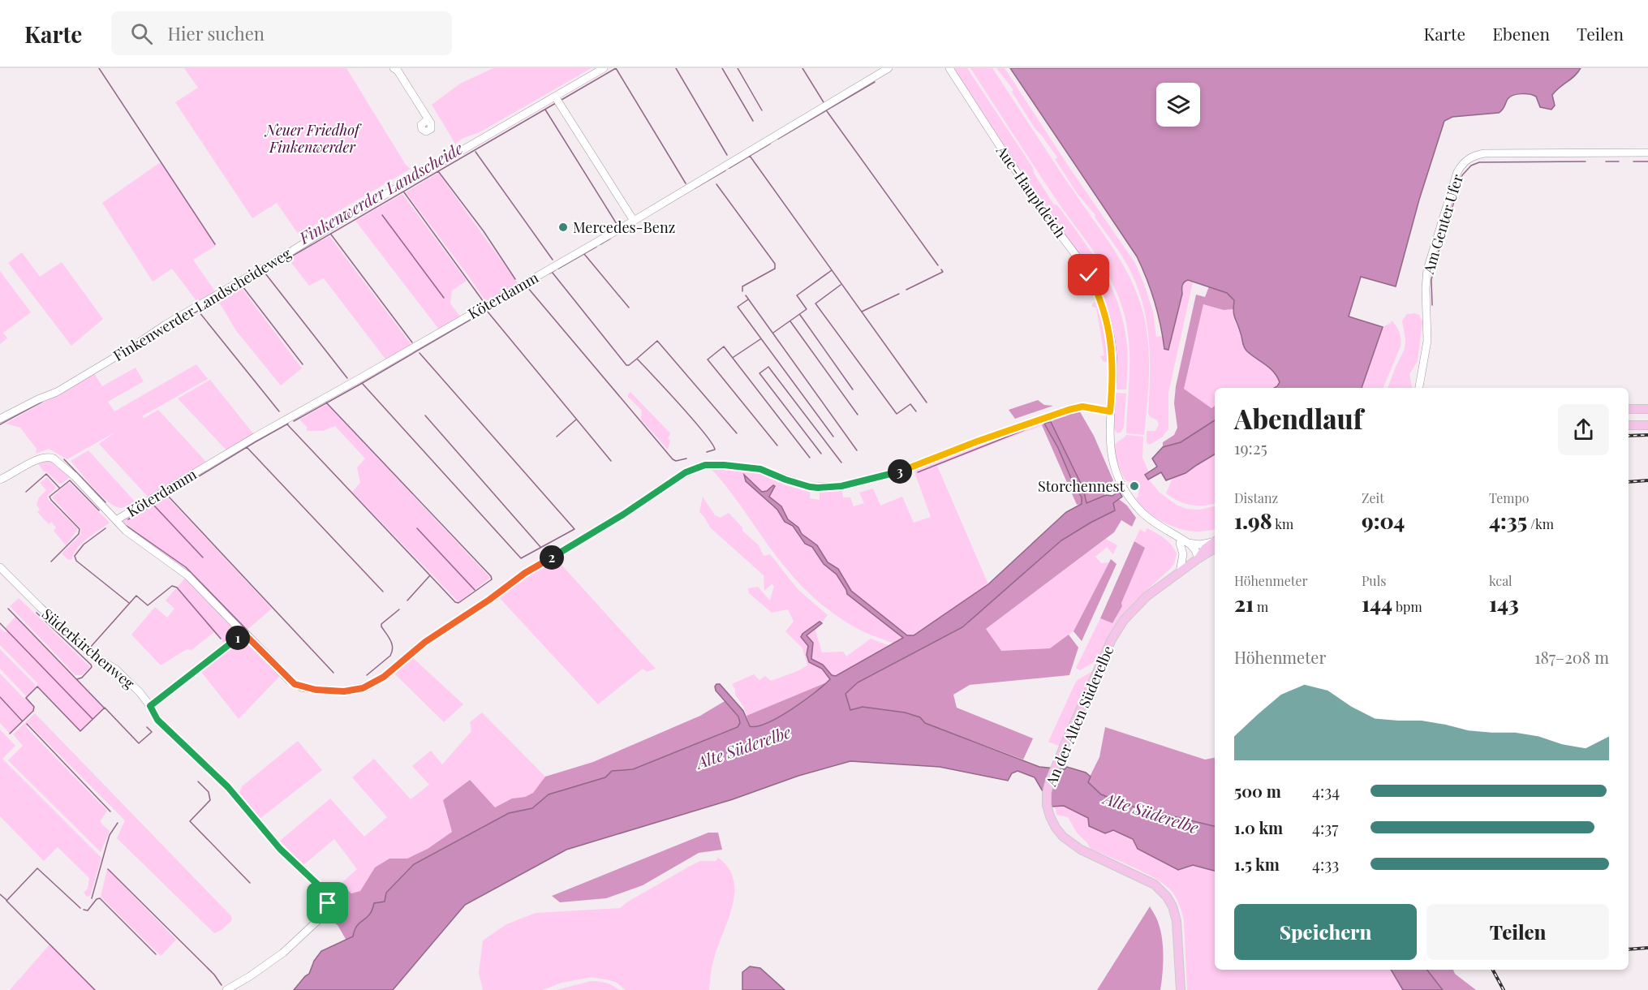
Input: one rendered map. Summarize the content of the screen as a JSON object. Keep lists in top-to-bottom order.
{
  "streets": {
    "main road": ["An der Alten Süderelbe"],
    "street": [
      "Aue-Hauptdeich",
      "Am Genter Ufer",
      "Köterdamm",
      "Finkenwerder Landscheideweg",
      "Süderkirchenweg"
    ]
  },
  "water": ["Finkenwerder Landscheide", "Alte Süderelbe"],
  "parks": ["Neuer Friedhof Finkenwerder"],
  "places": ["Mercedes-Benz", "Storchennest"],
  "page": {
    "header": "Karte",
    "search": "Hier suchen",
    "nav": ["Karte", "Ebenen", "Teilen"],
    "heading": ["Abendlauf", "19:25"],
    "pins": ["3", "2", "1"],
    "stats": [
      ["Distanz", "1.98 km"],
      ["Zeit", "9:04"],
      ["Tempo", "4:35 /km"],
      ["Höhenmeter", "21 m"],
      ["Puls", "144 bpm"],
      ["kcal", "143"]
    ],
    "chart": ["Höhenmeter", "187–208 m"],
    "list": [
      {
        "name": "500 m",
        "note": "4:34"
      },
      {
        "name": "1.0 km",
        "note": "4:37"
      },
      {
        "name": "1.5 km",
        "note": "4:33"
      }
    ],
    "buttons": ["Speichern", "Teilen"]
  }
}
